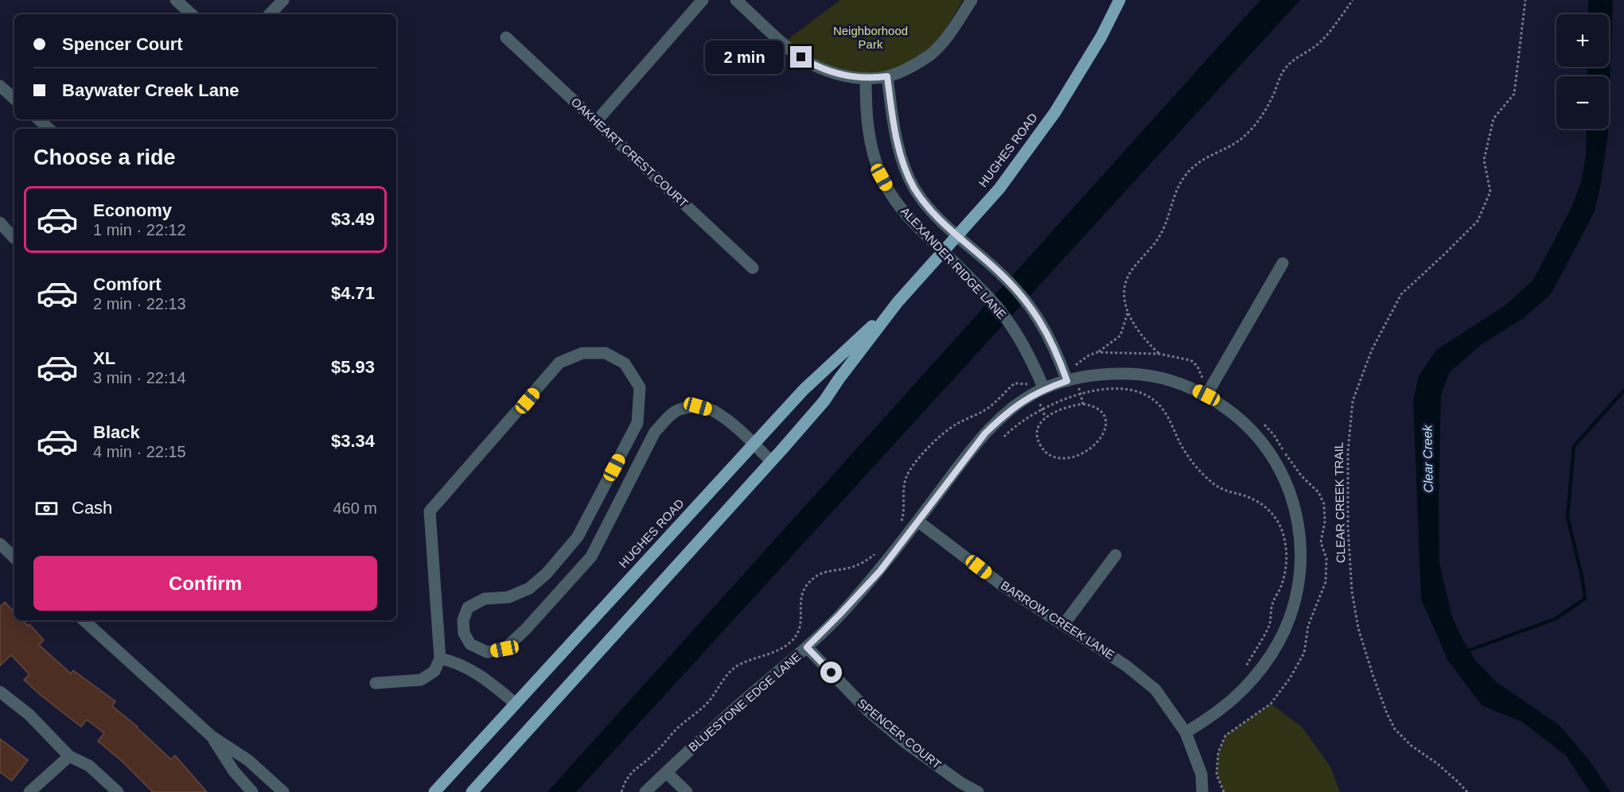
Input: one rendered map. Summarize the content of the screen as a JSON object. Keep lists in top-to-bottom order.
{
  "streets": {
    "main road": ["HUGHES ROAD"],
    "street": [
      "OAKHEART CREST COURT",
      "ALEXANDER RIDGE LANE",
      "BARROW CREEK LANE",
      "BLUESTONE EDGE LANE",
      "SPENCER COURT"
    ],
    "path": ["CLEAR CREEK TRAIL"]
  },
  "crossings": [
    ["HUGHES ROAD", "ALEXANDER RIDGE LANE"],
    ["ALEXANDER RIDGE LANE", "BLUESTONE EDGE LANE"],
    ["BARROW CREEK LANE", "BLUESTONE EDGE LANE"],
    ["BLUESTONE EDGE LANE", "SPENCER COURT"]
  ],
  "water": ["Clear Creek"],
  "parks": ["Neighborhood Park"],
  "page": {
    "map_buttons": ["+", "−"],
    "banner": ["Spencer Court", "Baywater Creek Lane"],
    "bubble": "2 min",
    "heading": "Choose a ride",
    "list": [
      {
        "name": "Economy",
        "note": "1 min · 22:12",
        "value": "$3.49"
      },
      {
        "name": "Comfort",
        "note": "2 min · 22:13",
        "value": "$4.71"
      },
      {
        "name": "XL",
        "note": "3 min · 22:14",
        "value": "$5.93"
      },
      {
        "name": "Black",
        "note": "4 min · 22:15",
        "value": "$3.34"
      }
    ],
    "pay": ["Cash", "460 m"],
    "buttons": "Confirm"
  }
}
